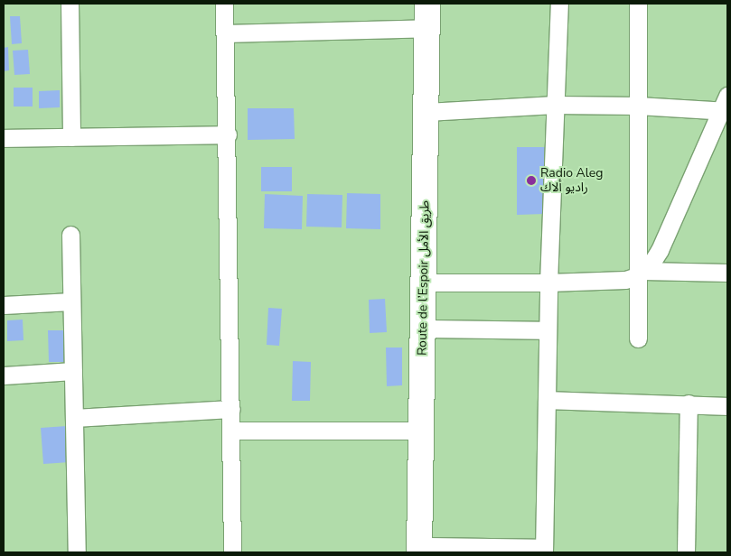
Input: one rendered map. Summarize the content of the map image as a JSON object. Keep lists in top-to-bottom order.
{
  "streets": {
    "highway": ["Route de l’Espoir طريق الأمل"]
  },
  "places": ["Radio Aleg راديو ألاك"]
}
